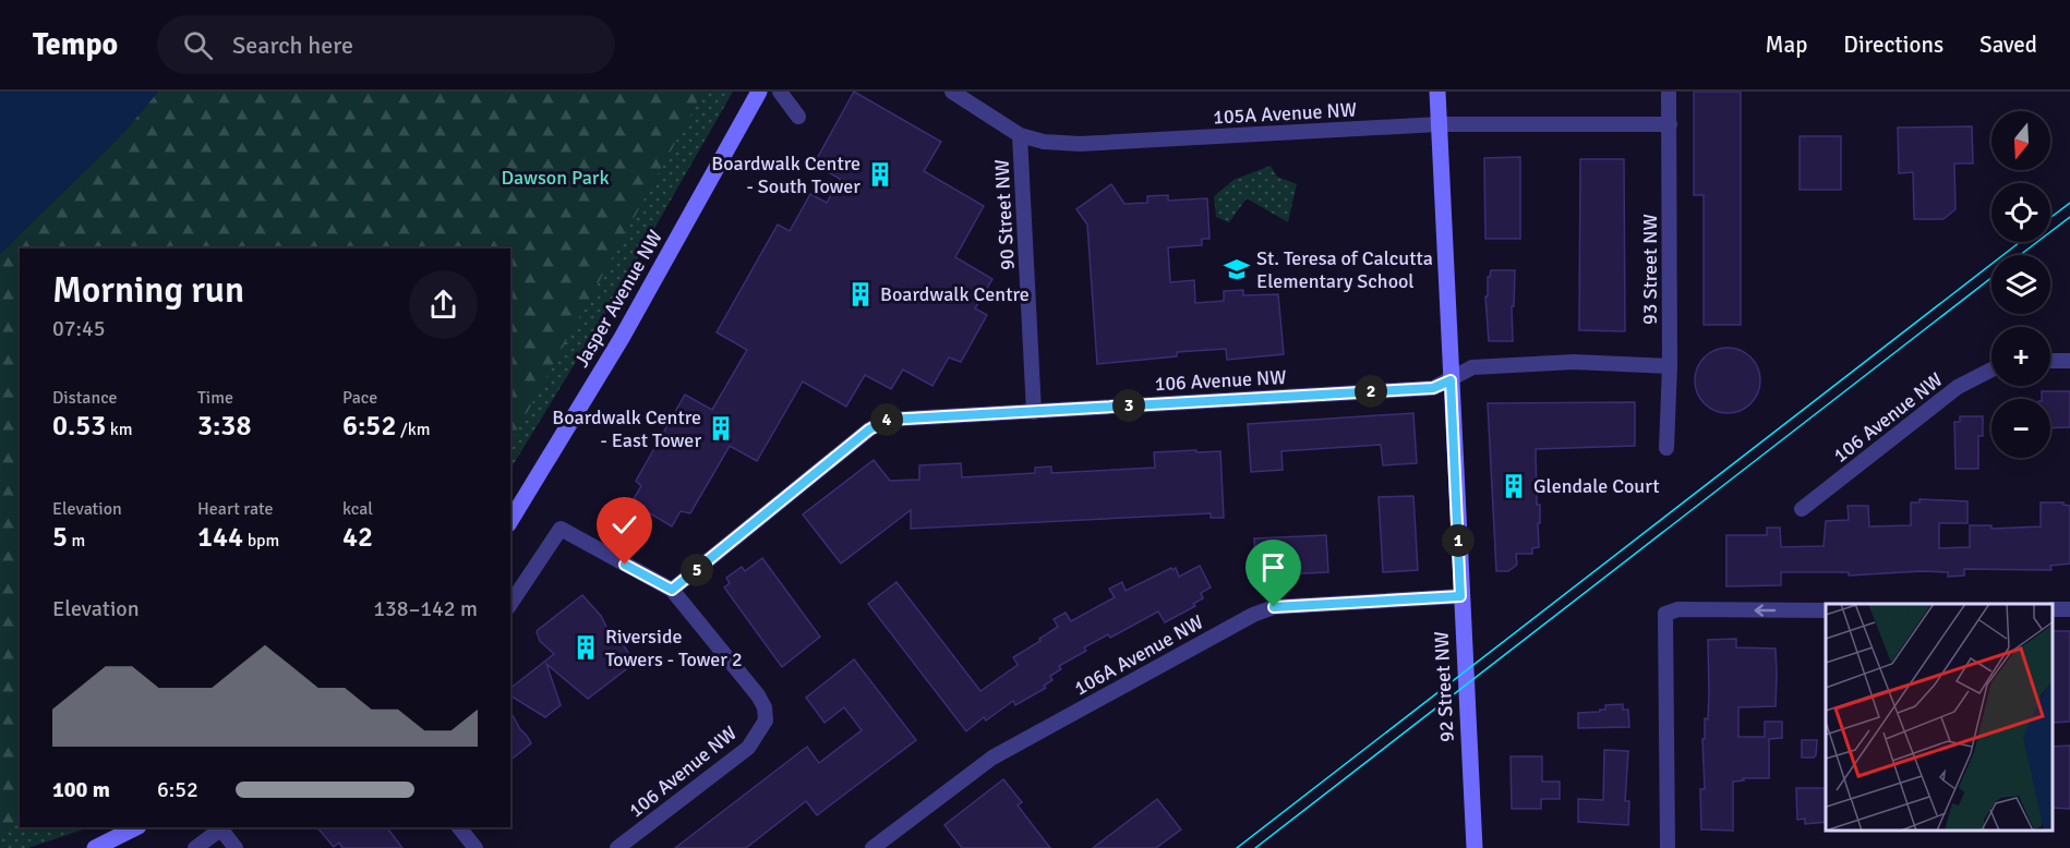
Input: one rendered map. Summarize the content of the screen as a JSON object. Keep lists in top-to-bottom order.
{
  "streets": {
    "street": [
      "105A Avenue NW",
      "90 Street NW",
      "93 Street NW",
      "Jasper Avenue NW",
      "106 Avenue NW",
      "106A Avenue NW",
      "92 Street NW"
    ]
  },
  "crossings": [
    ["105A Avenue NW", "90 Street NW"],
    ["105A Avenue NW", "93 Street NW"],
    ["105A Avenue NW", "92 Street NW"],
    ["90 Street NW", "106 Avenue NW"],
    ["93 Street NW", "106 Avenue NW"],
    ["106 Avenue NW", "92 Street NW"],
    ["106A Avenue NW", "92 Street NW"]
  ],
  "parks": ["Dawson Park"],
  "places": {
    "building": [
      "Boardwalk Centre - South Tower",
      "Boardwalk Centre",
      "Boardwalk Centre - East Tower",
      "Glendale Court",
      "Riverside Towers - Tower 2"
    ],
    "school or university": ["St. Teresa of Calcutta Elementary School"]
  },
  "north": "bottom",
  "page": {
    "header": "Tempo",
    "search": "Search here",
    "nav": ["Map", "Directions", "Saved"],
    "map_buttons": ["+", "−"],
    "heading": ["Morning run", "07:45"],
    "stats": [
      ["Distance", "0.53 km"],
      ["Time", "3:38"],
      ["Pace", "6:52 /km"],
      ["Elevation", "5 m"],
      ["Heart rate", "144 bpm"],
      ["kcal", "42"]
    ],
    "pins": [
      "2",
      "3",
      "4",
      "1",
      "5"
    ],
    "chart": ["Elevation", "138–142 m"],
    "list": [
      {
        "name": "100 m",
        "note": "6:52"
      }
    ]
  }
}
